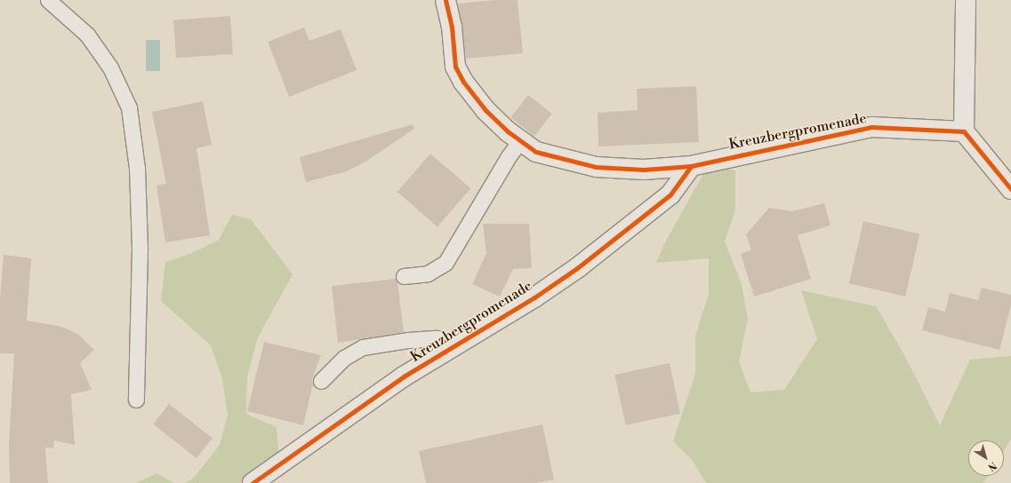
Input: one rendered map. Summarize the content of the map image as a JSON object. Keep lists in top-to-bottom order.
{
  "streets": {
    "street": ["Kreuzbergpromenade"]
  },
  "north": "bottom right"
}
